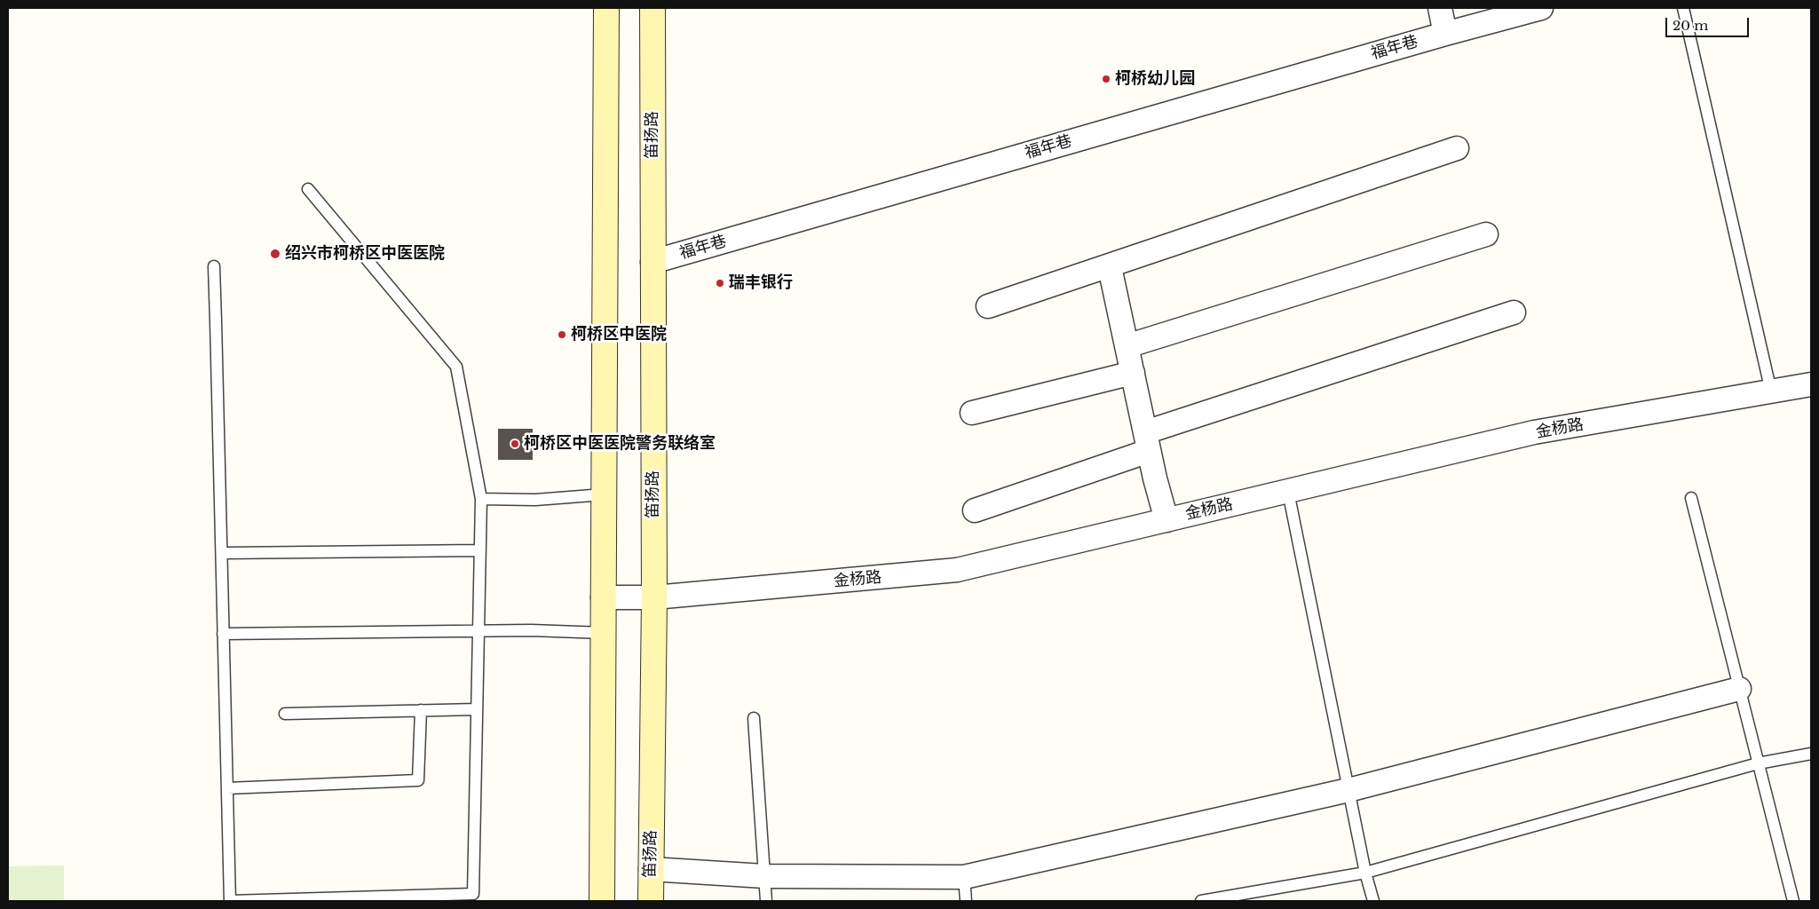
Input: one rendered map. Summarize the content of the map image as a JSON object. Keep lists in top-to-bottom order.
{
  "streets": {
    "street": ["福年巷", "笛扬路", "金杨路"]
  },
  "crossings": [
    ["福年巷", "笛扬路"],
    ["笛扬路", "金杨路"]
  ],
  "places": [
    "柯桥幼儿园",
    "绍兴市柯桥区中医医院",
    "瑞丰银行",
    "柯桥区中医院",
    "柯桥区中医医院警务联络室"
  ],
  "scale_bar": "20 m"
}
